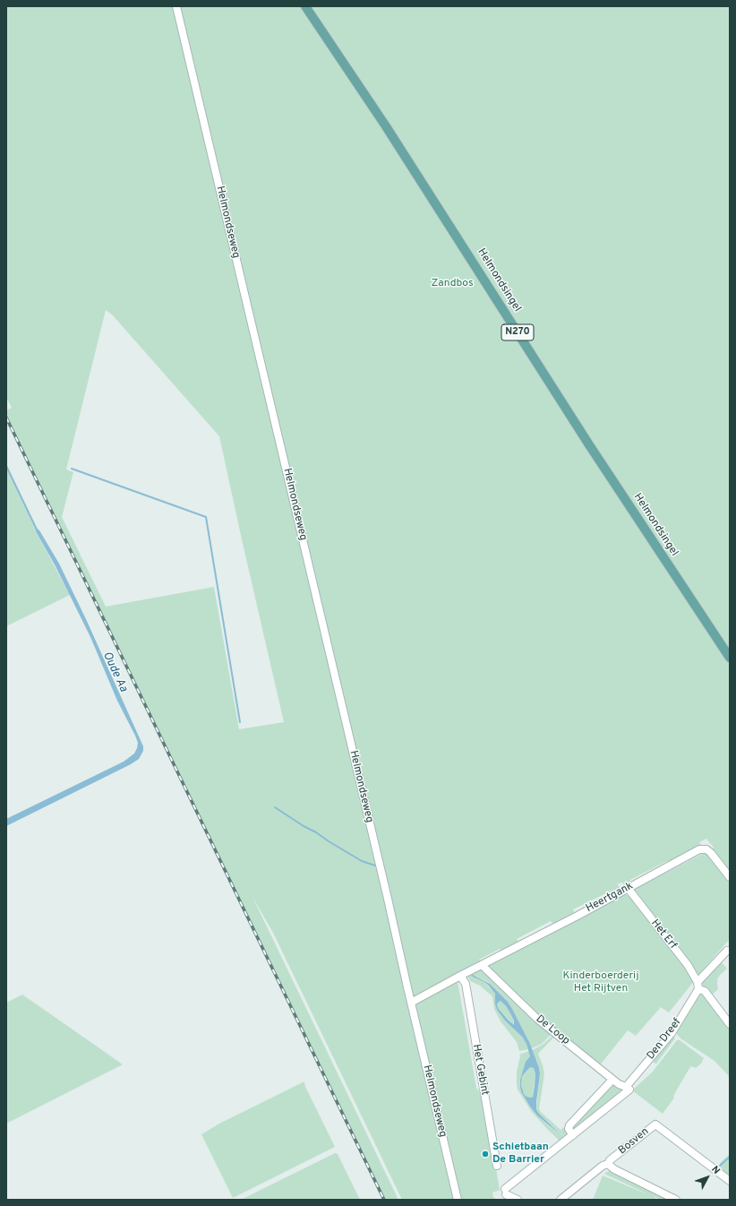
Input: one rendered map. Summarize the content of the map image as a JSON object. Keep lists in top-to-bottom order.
{
  "streets": {
    "main road": ["Helmondsingel", "N270"],
    "street": [
      "Helmondseweg",
      "Heertgank",
      "Het Erf",
      "De Loop",
      "Den Dreef",
      "Het Gebint",
      "Bosven"
    ]
  },
  "crossings": [
    ["Heertgank", "Het Erf"],
    ["Heertgank", "De Loop"],
    ["Het Erf", "Den Dreef"],
    ["De Loop", "Den Dreef"]
  ],
  "water": ["Oude Aa"],
  "parks": ["Zandbos", "Kinderboerderij Het Rijtven"],
  "places": ["Schietbaan De Barrier"],
  "north": "top right"
}
